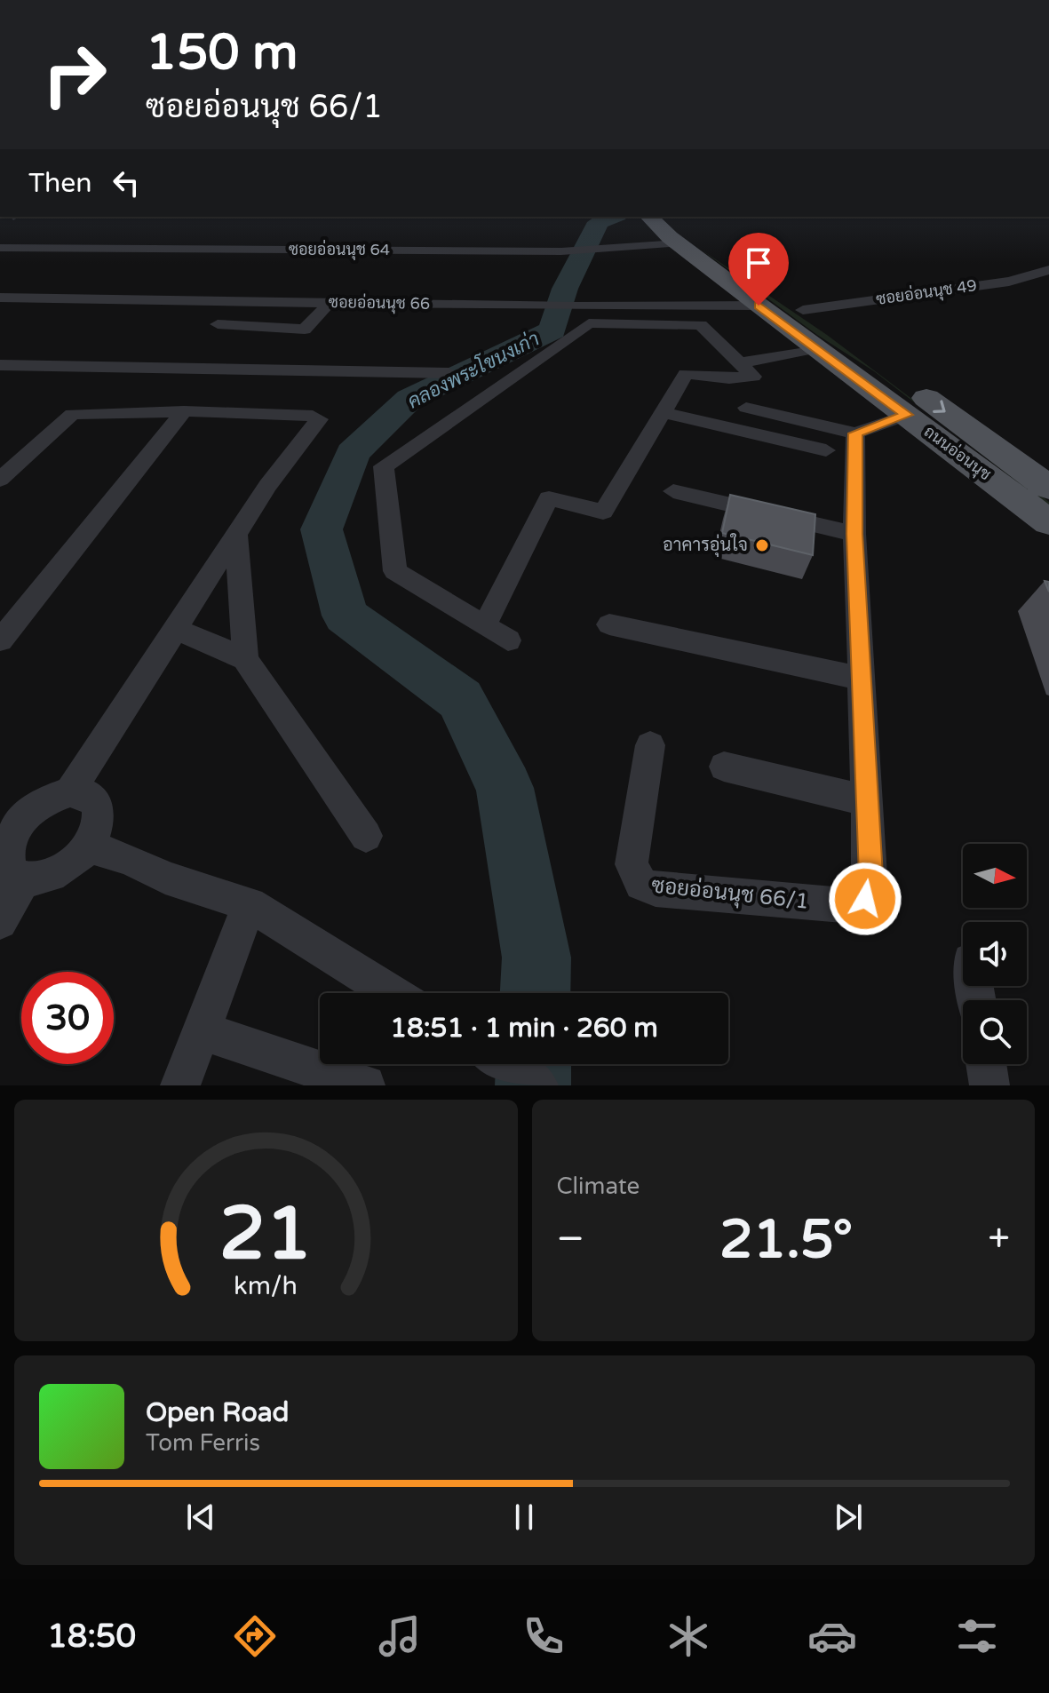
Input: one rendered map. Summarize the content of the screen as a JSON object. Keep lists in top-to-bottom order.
{
  "streets": {
    "main road": ["ถนนอ่อนนุช"],
    "street": [
      "ซอยอ่อนนุช 64",
      "ซอยอ่อนนุช 49",
      "ซอยอ่อนนุช 66",
      "ซอยอ่อนนุช 66/1"
    ]
  },
  "crossings": [
    ["ซอยอ่อนนุช 64", "ถนนอ่อนนุช"],
    ["ซอยอ่อนนุช 49", "ถนนอ่อนนุช"],
    ["ซอยอ่อนนุช 66", "ถนนอ่อนนุช"]
  ],
  "water": ["คลองพระโขนงเก่า"],
  "places": ["อาคารอุ่นใจ"],
  "north": "right",
  "page": {
    "turn": ["150 m", "ซอยอ่อนนุช 66/1"],
    "then": "Then",
    "limit": "30",
    "trip": "18:51 · 1 min · 260 m",
    "tile": "Climate",
    "heat": ["−", "21.5°", "+"],
    "song": ["Open Road", "Tom Ferris"],
    "tabs": "18:50",
    "gauge": ["21", "km/h"]
  }
}
